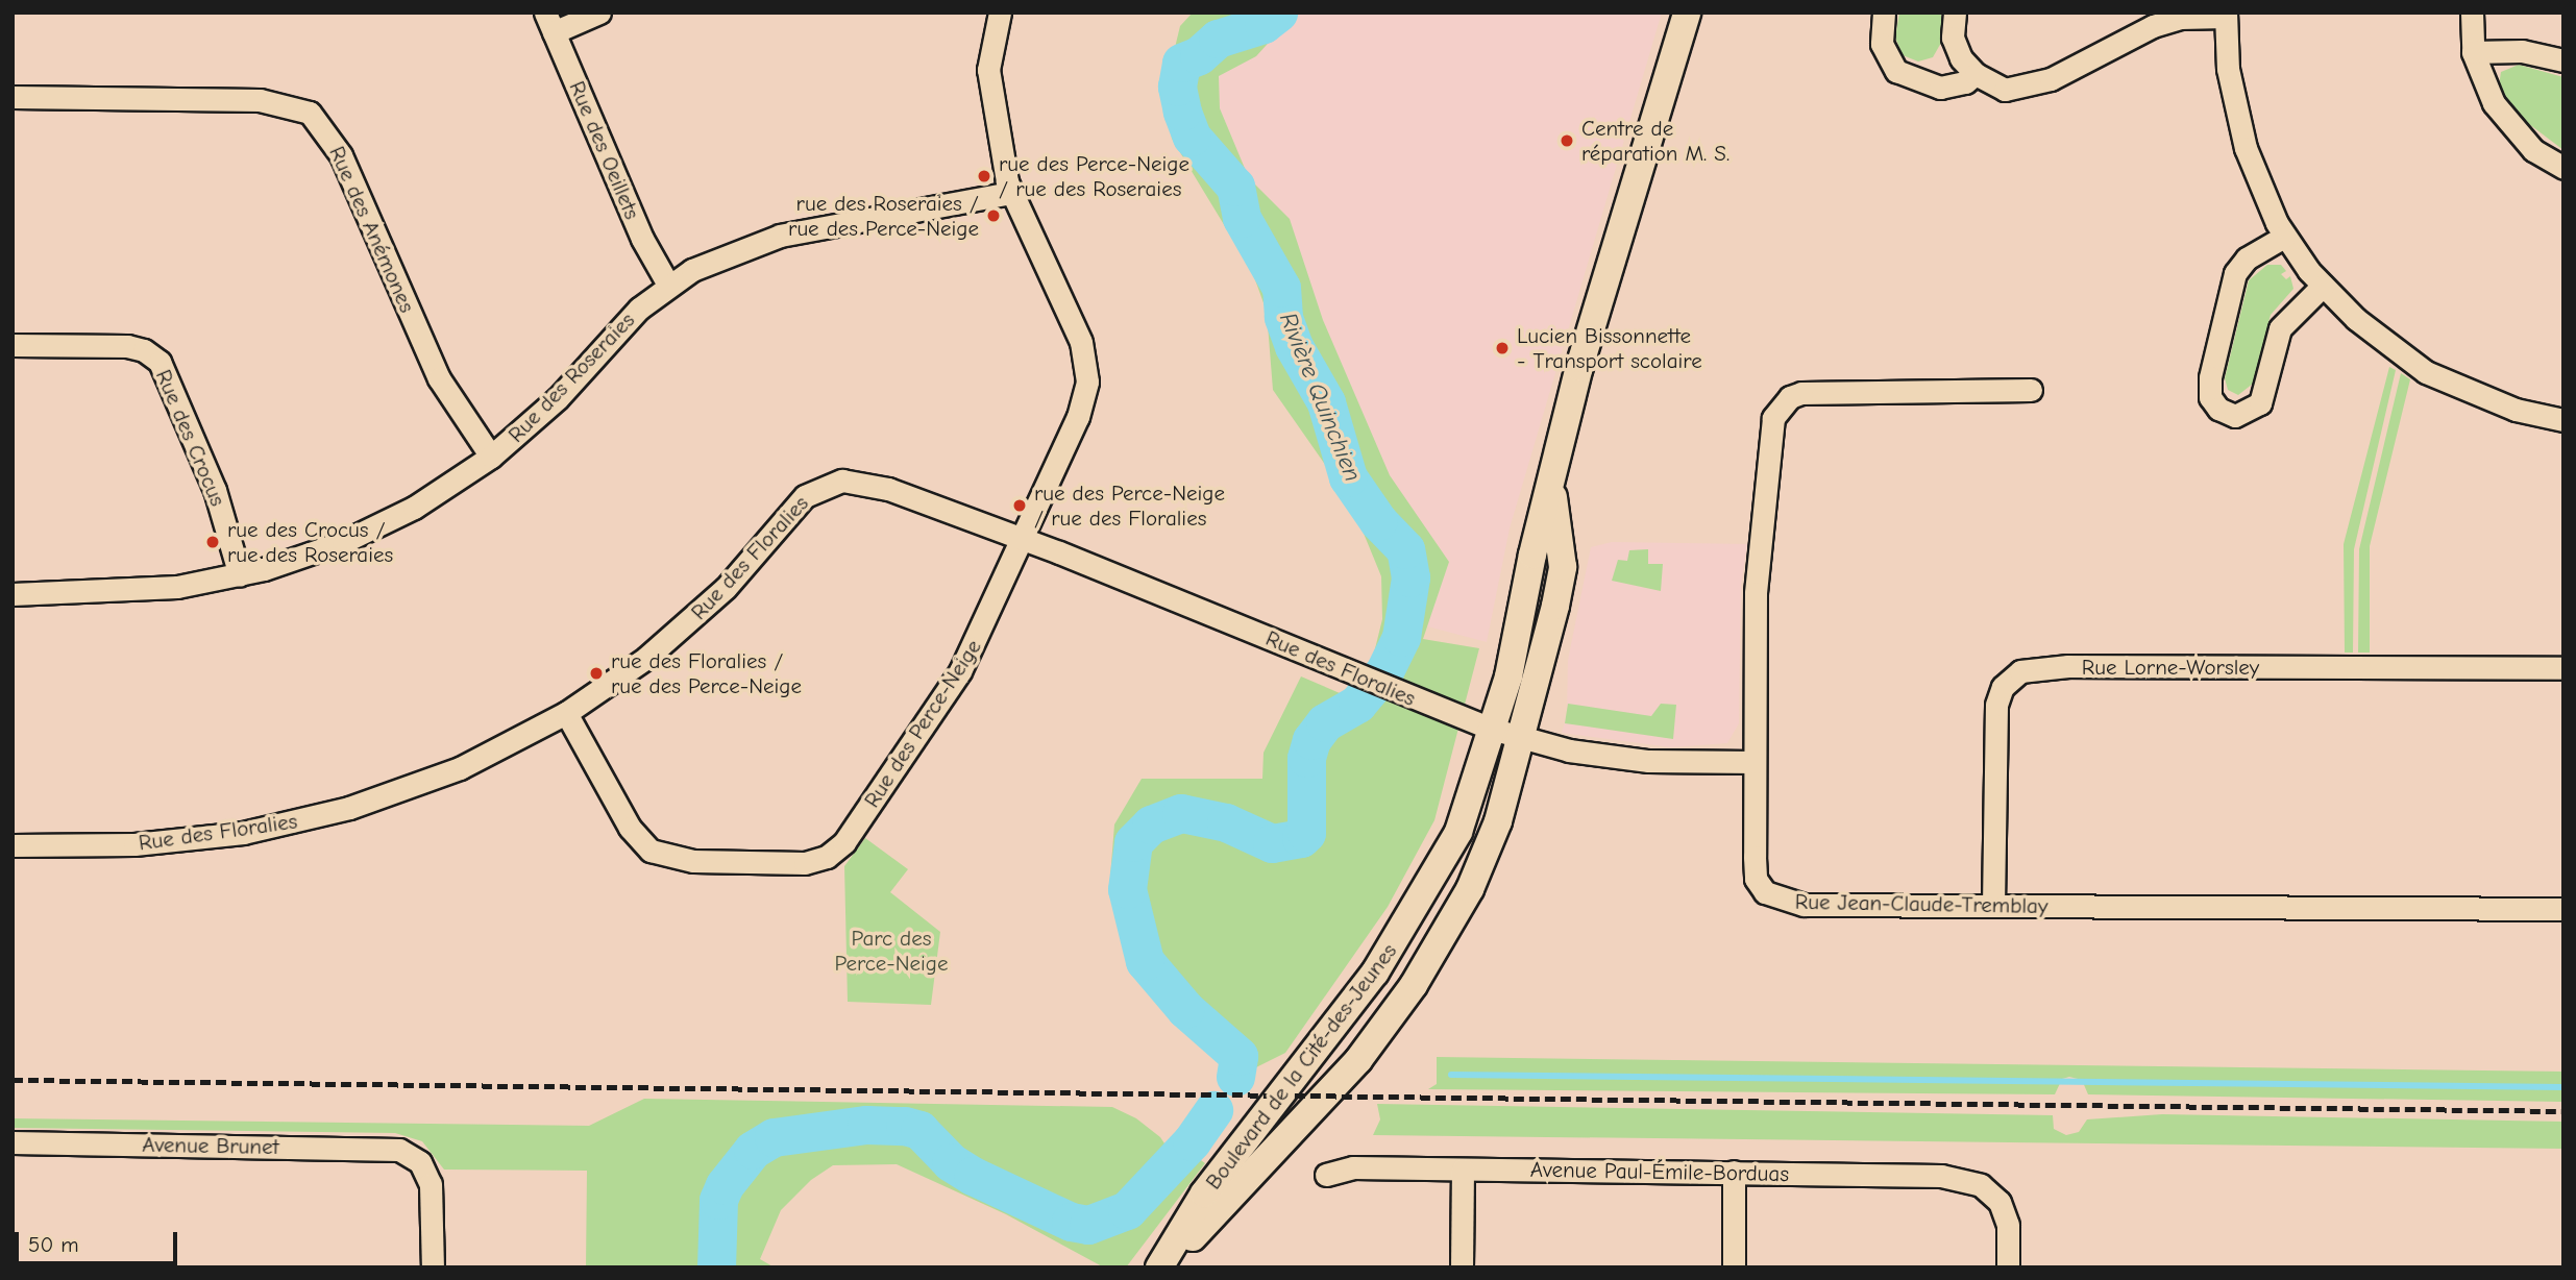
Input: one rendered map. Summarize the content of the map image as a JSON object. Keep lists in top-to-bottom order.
{
  "streets": {
    "main road": ["Boulevard de la Cité-des-Jeunes"],
    "street": [
      "Rue des Oeillets",
      "Rue des Anémones",
      "Rue des Roseraies",
      "Rue des Crocus",
      "Rue des Floralies",
      "Rue Lorne-Worsley",
      "Rue des Perce-Neige",
      "Rue Jean-Claude-Tremblay",
      "Avenue Brunet",
      "Avenue Paul-Émile-Borduas"
    ]
  },
  "crossings": [
    ["Rue des Oeillets", "Rue des Roseraies"],
    ["Rue des Anémones", "Rue des Roseraies"],
    ["Rue des Roseraies", "Rue des Crocus"],
    ["Rue des Roseraies", "Rue des Perce-Neige"],
    ["Rue des Floralies", "Rue des Perce-Neige"],
    ["Rue des Floralies", "Rue Jean-Claude-Tremblay"],
    ["Rue des Floralies", "Boulevard de la Cité-des-Jeunes"],
    ["Rue Lorne-Worsley", "Rue Jean-Claude-Tremblay"]
  ],
  "water": ["Rivière Quinchien"],
  "parks": ["Parc des Perce-Neige"],
  "places": [
    "Centre de réparation M. S.",
    "rue des Perce-Neige / rue des Roseraies",
    "rue des Roseraies / rue des Perce-Neige",
    "Lucien Bissonnette - Transport scolaire",
    "rue des Perce-Neige / rue des Floralies",
    "rue des Crocus / rue des Roseraies",
    "rue des Floralies / rue des Perce-Neige"
  ],
  "scale_bar": "50 m"
}
